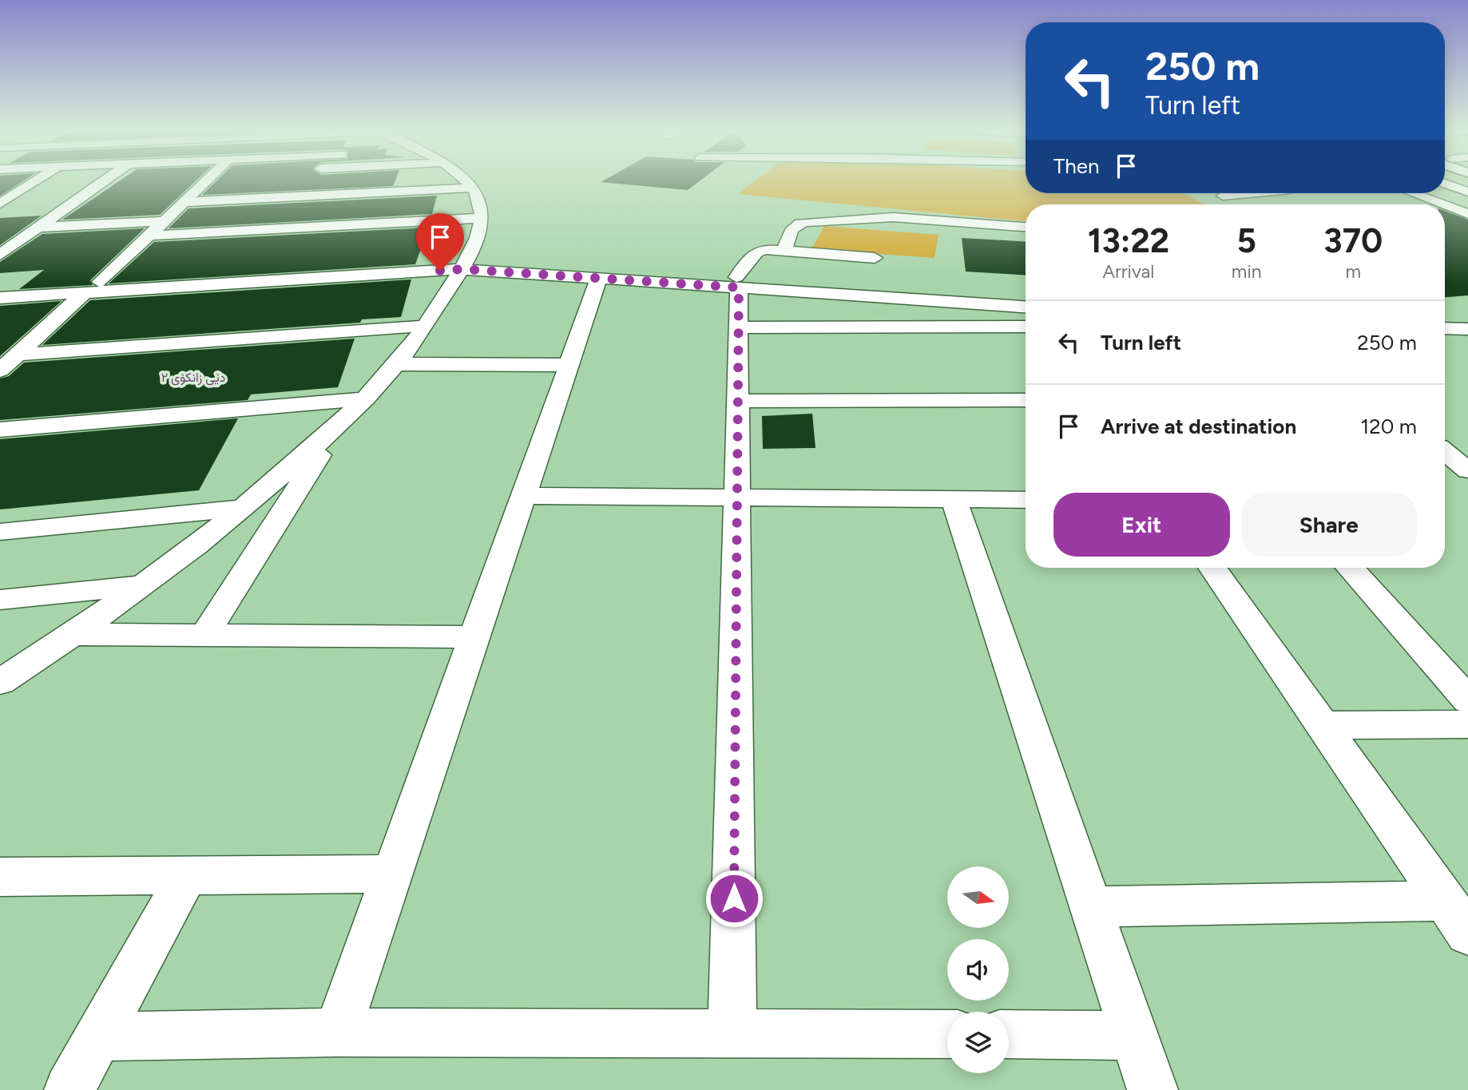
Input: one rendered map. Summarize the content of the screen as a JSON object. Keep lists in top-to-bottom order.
{
  "districts": ["دێی زانکۆی ٢"],
  "north": "right",
  "page": {
    "turn": ["250 m", "Turn left"],
    "then": "Then",
    "eta": [
      "13:22",
      "Arrival",
      "5",
      "min",
      "370",
      "m"
    ],
    "list": [
      {
        "name": "Turn left",
        "value": "250 m"
      },
      {
        "name": "Arrive at destination",
        "value": "120 m"
      }
    ],
    "buttons": ["Exit", "Share"]
  }
}
